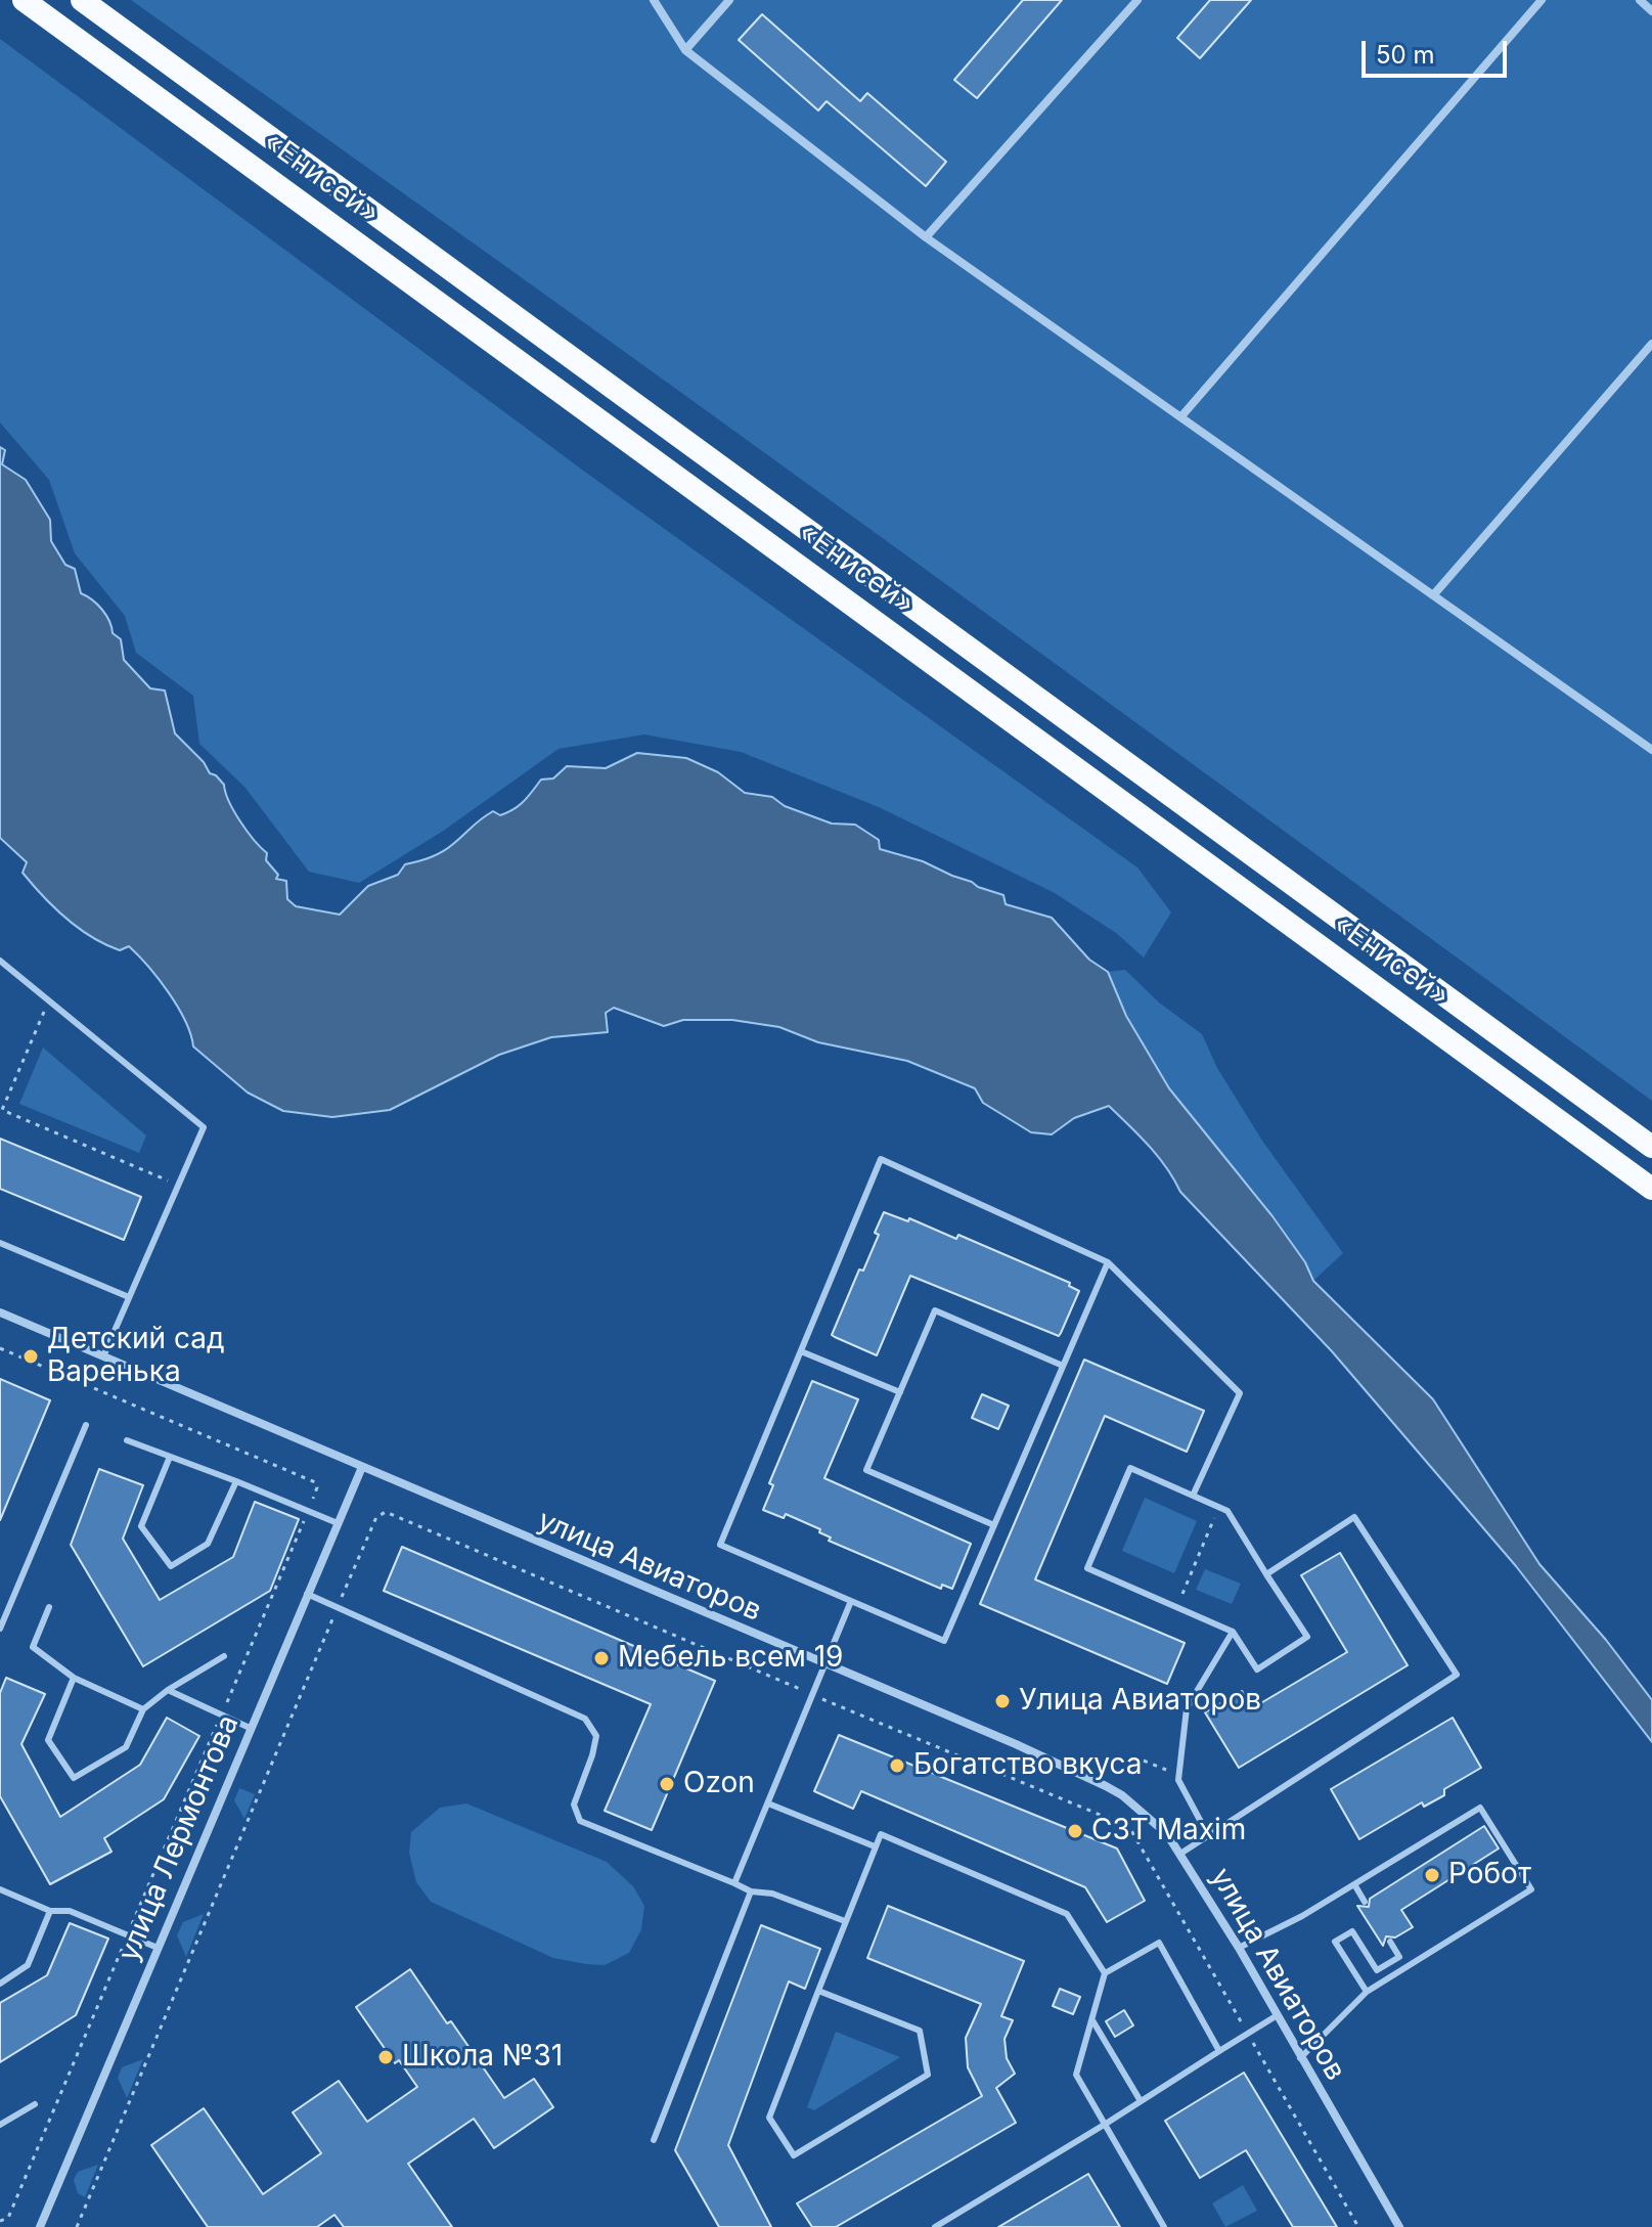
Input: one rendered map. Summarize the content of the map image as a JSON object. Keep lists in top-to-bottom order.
{
  "streets": {
    "highway": ["«Енисей»"],
    "street": ["улица Авиаторов", "улица Лермонтова"]
  },
  "crossings": [
    ["улица Авиаторов", "улица Лермонтова"]
  ],
  "places": [
    "Детский сад Варенька",
    "Мебель всем 19",
    "Улица Авиаторов",
    "Богатство вкуса",
    "Ozon",
    "СЗТ Maxim",
    "Робот",
    "Школа №31"
  ],
  "scale_bar": "50 m"
}
